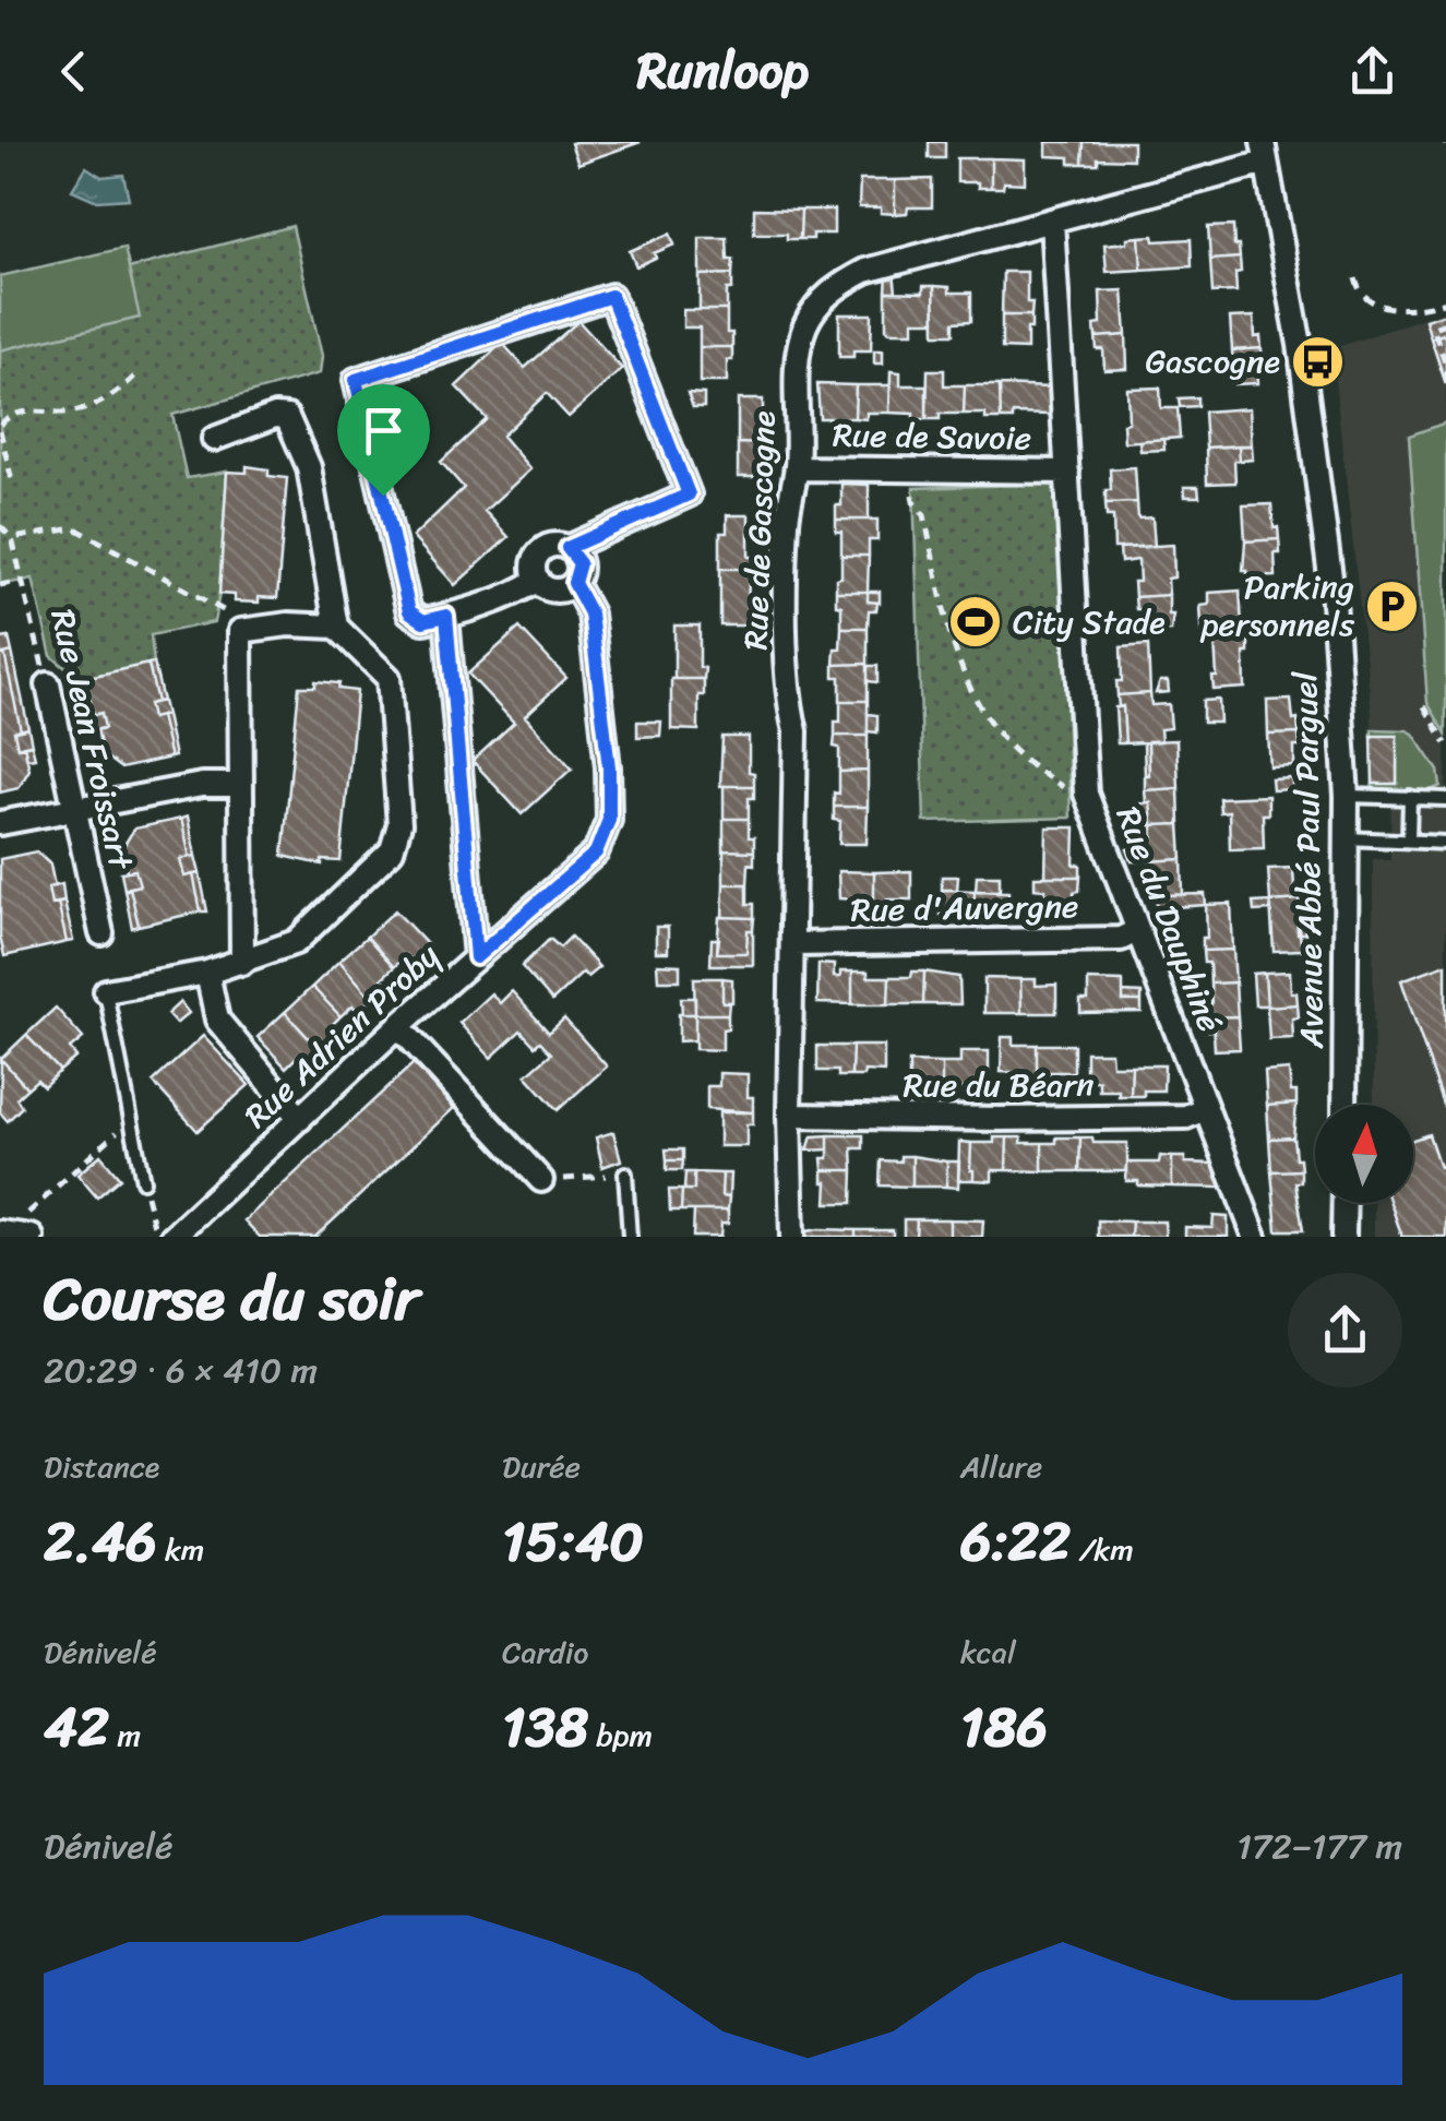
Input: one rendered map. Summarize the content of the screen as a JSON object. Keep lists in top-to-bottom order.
{
  "streets": {
    "street": [
      "Rue de Savoie",
      "Rue de Gascogne",
      "Rue Jean Froissart",
      "Avenue Abbé Paul Parguel",
      "Rue d'Auvergne",
      "Rue du Dauphiné",
      "Rue Adrien Proby",
      "Rue du Béarn"
    ]
  },
  "crossings": [
    ["Rue de Savoie", "Rue de Gascogne"],
    ["Rue de Savoie", "Rue du Dauphiné"],
    ["Rue de Gascogne", "Avenue Abbé Paul Parguel"],
    ["Rue de Gascogne", "Rue d'Auvergne"],
    ["Rue de Gascogne", "Rue du Dauphiné"],
    ["Rue de Gascogne", "Rue du Béarn"],
    ["Rue d'Auvergne", "Rue du Dauphiné"],
    ["Rue du Dauphiné", "Rue du Béarn"]
  ],
  "places": {
    "bus stop": ["Gascogne"],
    "parking": ["Parking personnels"],
    "sports": ["City Stade"]
  },
  "north": "top",
  "page": {
    "header": "Runloop",
    "heading": ["Course du soir", "20:29 · 6 × 410 m"],
    "stats": [
      ["Distance", "2.46 km"],
      ["Durée", "15:40"],
      ["Allure", "6:22 /km"],
      ["Dénivelé", "42 m"],
      ["Cardio", "138 bpm"],
      ["kcal", "186"]
    ],
    "chart": ["Dénivelé", "172–177 m"]
  }
}
